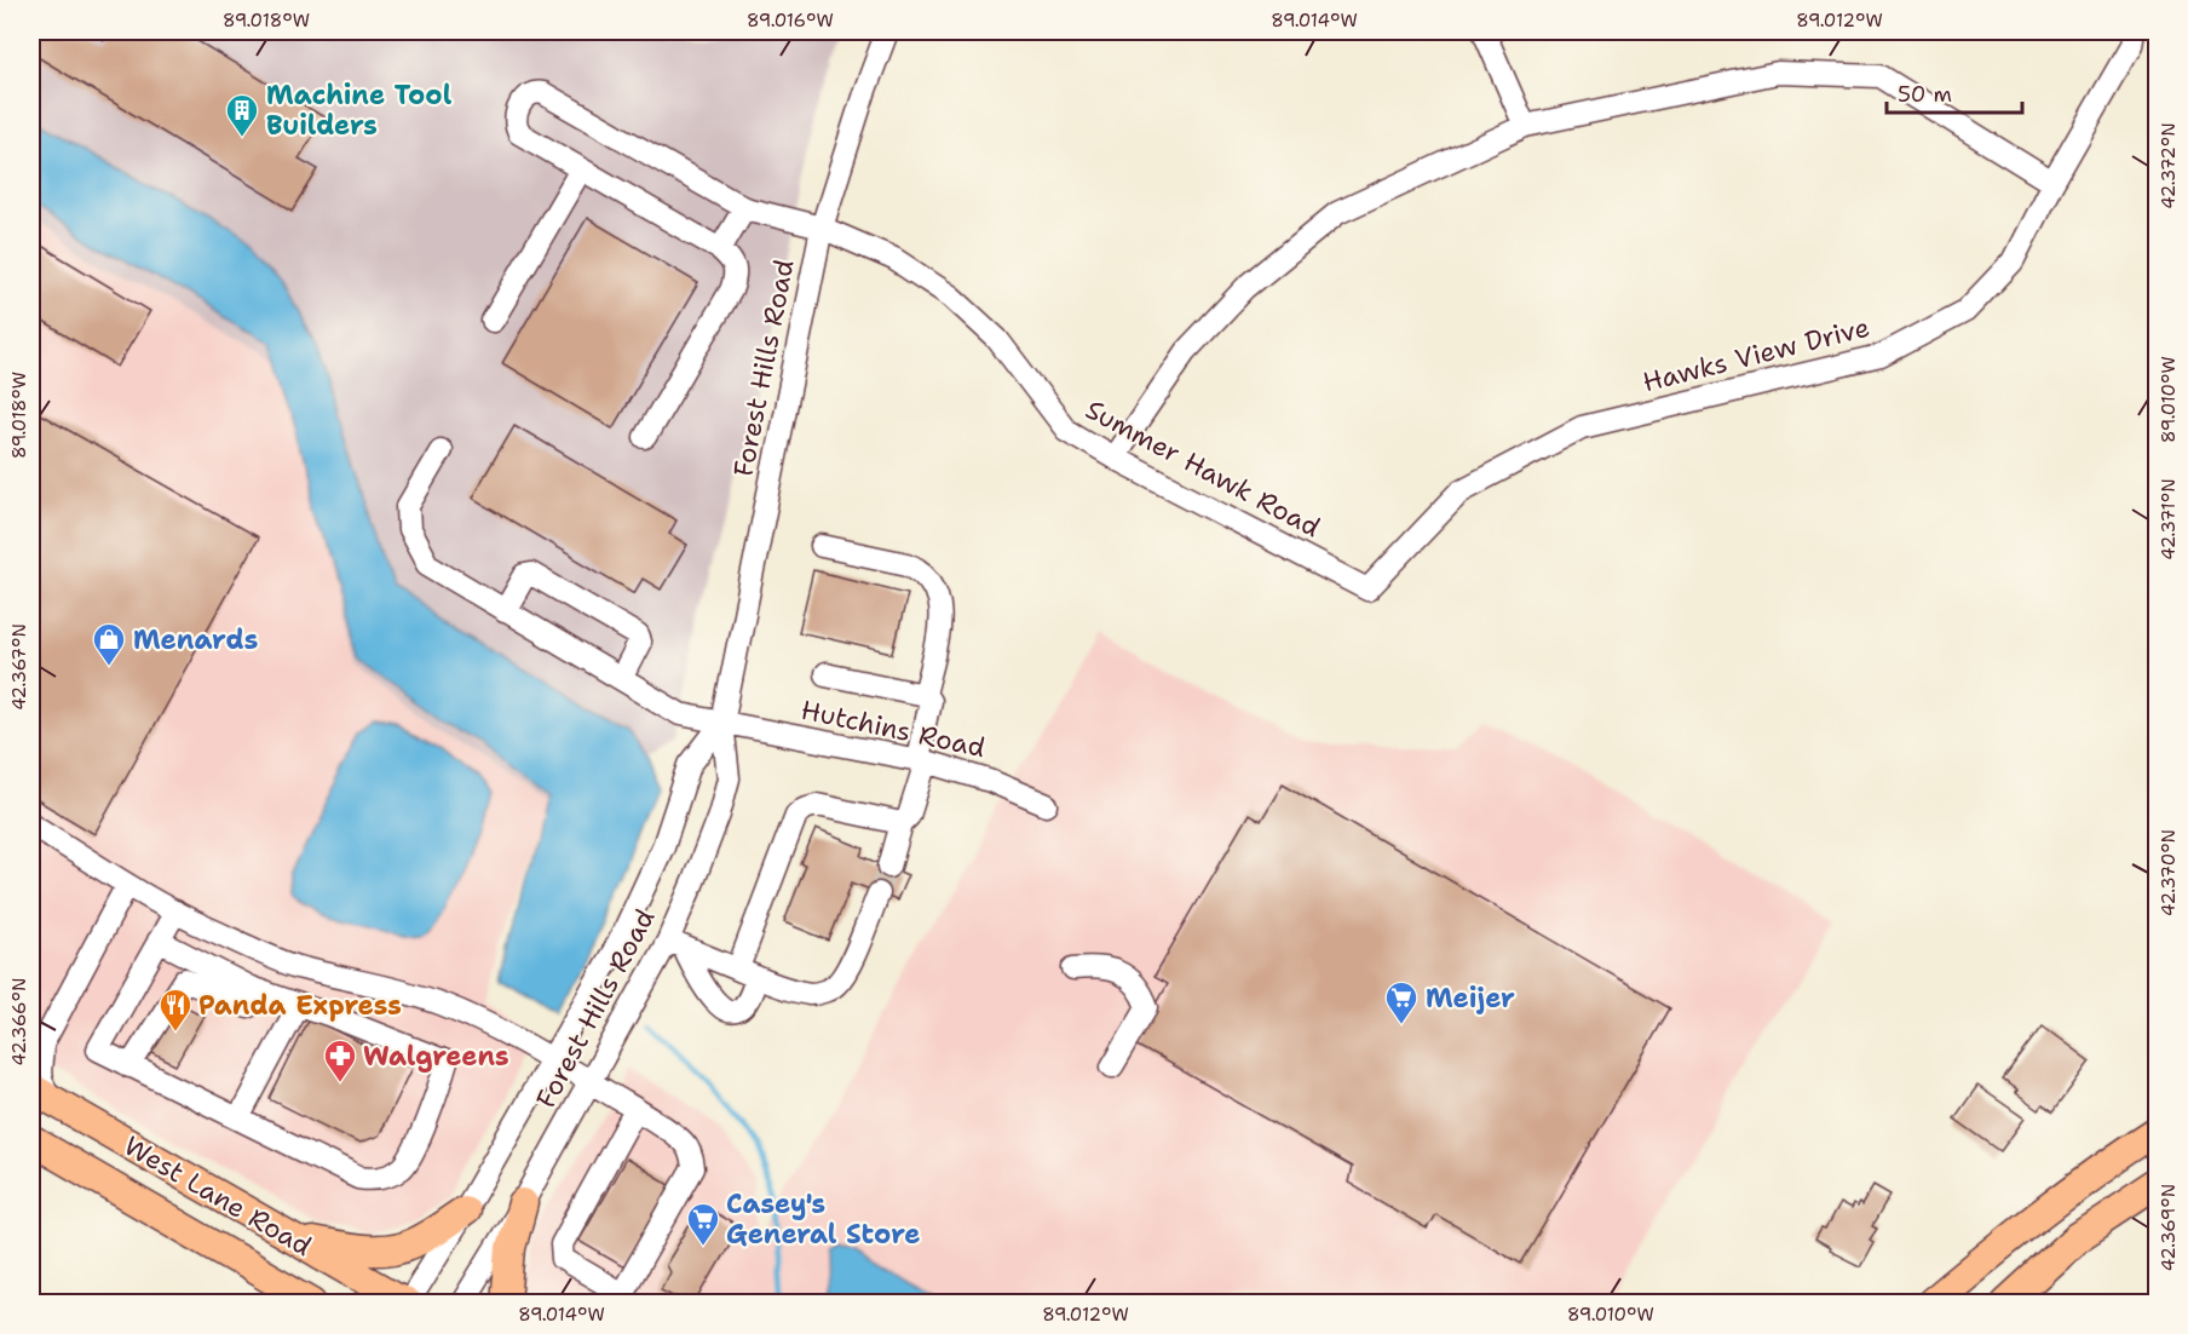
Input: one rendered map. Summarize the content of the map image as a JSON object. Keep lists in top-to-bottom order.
{
  "streets": {
    "main road": ["West Lane Road"],
    "street": [
      "Hawks View Drive",
      "Forest Hills Road",
      "Summer Hawk Road",
      "Hutchins Road"
    ]
  },
  "crossings": [
    ["Hawks View Drive", "Summer Hawk Road"],
    ["Forest Hills Road", "Summer Hawk Road"],
    ["Forest Hills Road", "Hutchins Road"],
    ["Forest Hills Road", "West Lane Road"]
  ],
  "places": {
    "building": ["Machine Tool Builders"],
    "shop": ["Menards"],
    "supermarket": ["Meijer", "Casey's General Store"],
    "restaurant": ["Panda Express"],
    "pharmacy": ["Walgreens"]
  },
  "scale_bar": "50 m",
  "coordinates": [
    "89.018°W",
    "89.016°W",
    "89.014°W",
    "89.012°W",
    "42.372°N",
    "89.010°W",
    "42.371°N",
    "42.367°N",
    "42.370°N",
    "42.366°N",
    "42.369°N"
  ]
}
